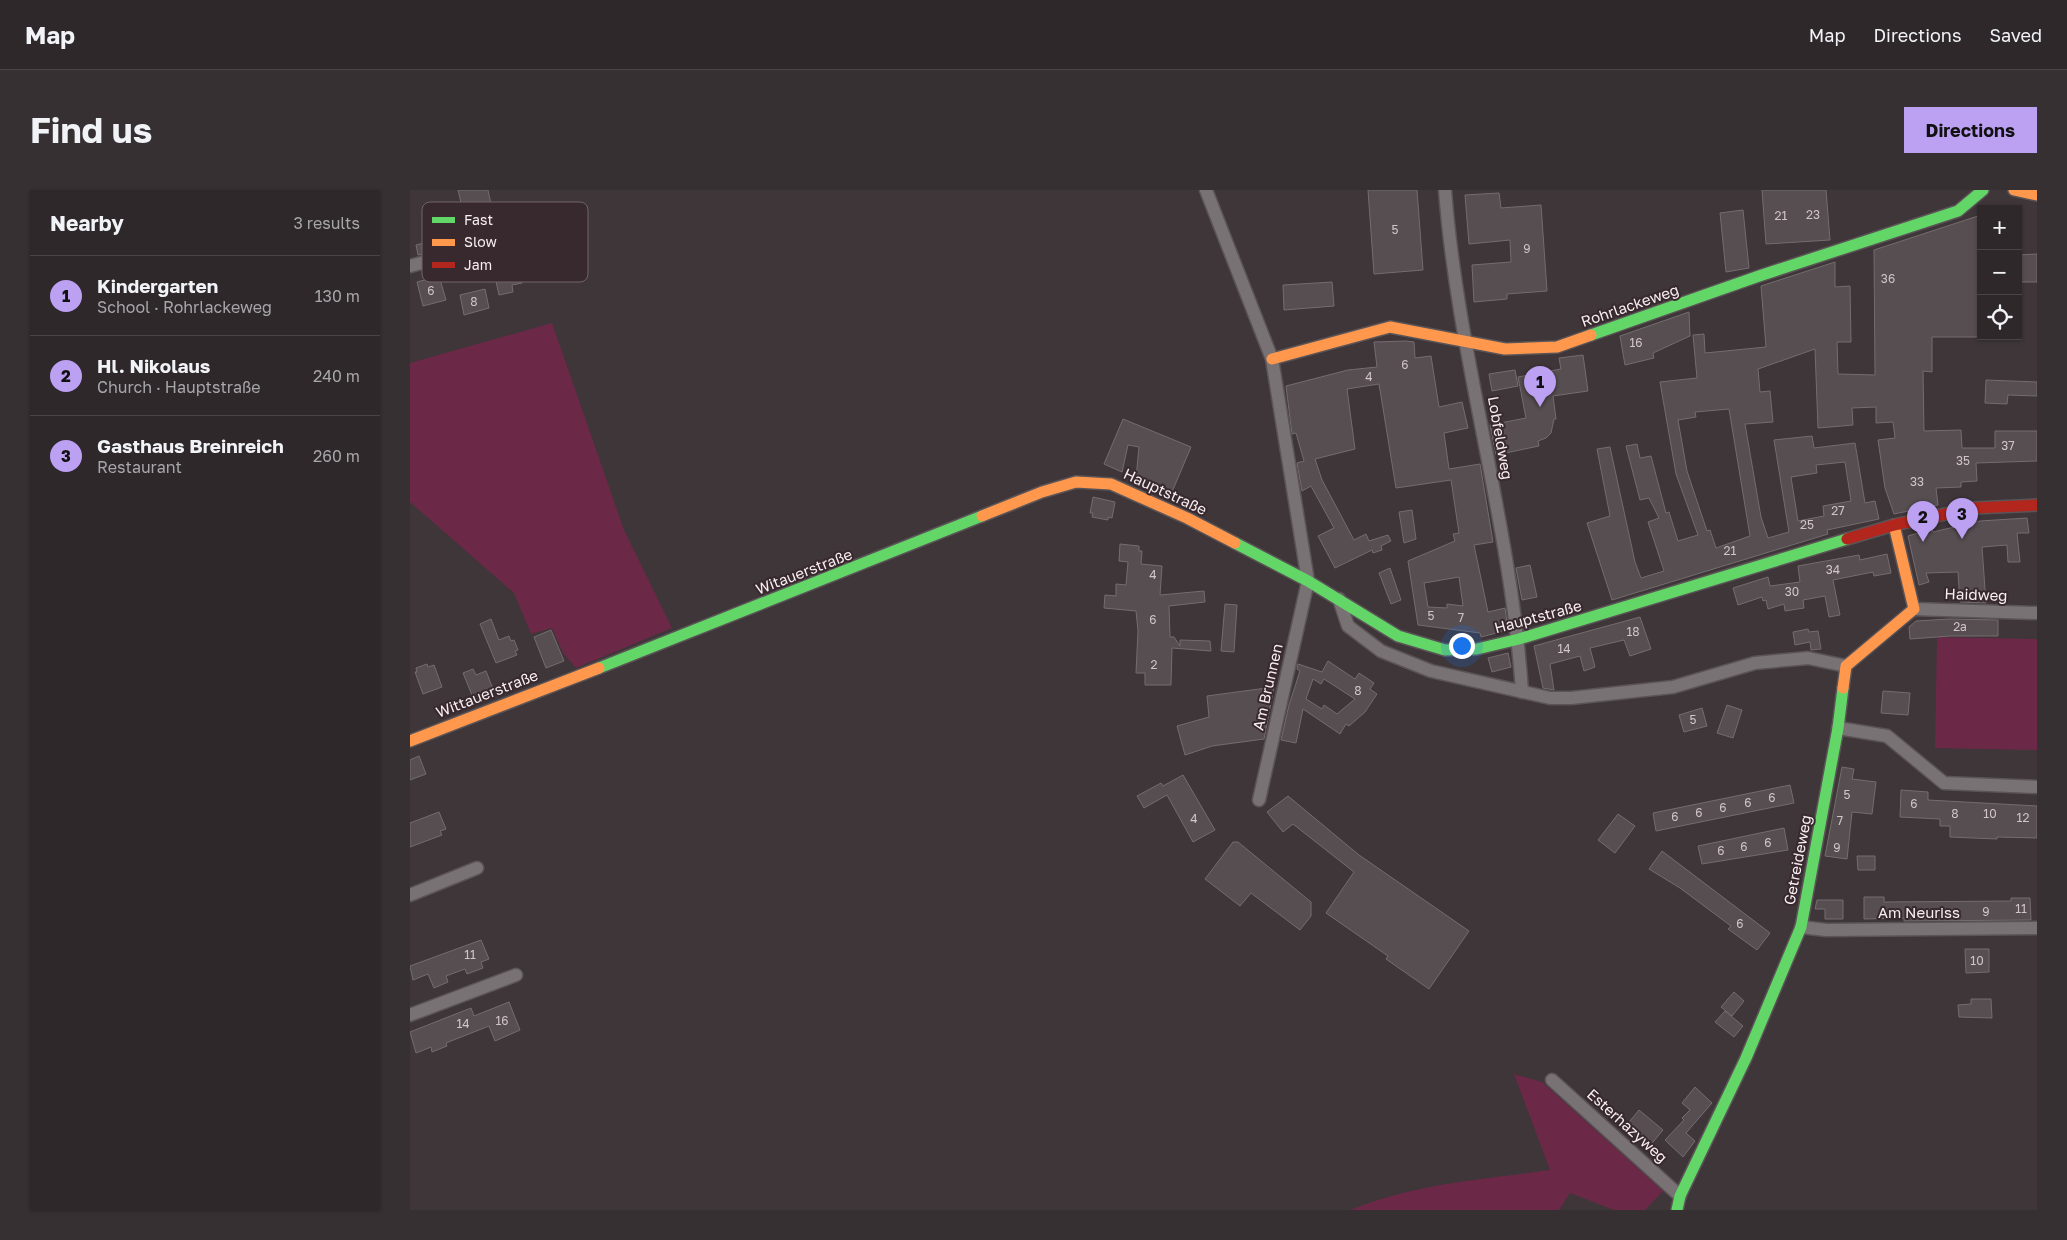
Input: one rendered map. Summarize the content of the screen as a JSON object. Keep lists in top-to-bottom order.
{
  "streets": {
    "street": [
      "Rohrlackeweg",
      "Lobfeldweg",
      "Hauptstraße",
      "Witauerstraße",
      "Haidweg",
      "Am Brunnen",
      "Wittauerstraße",
      "Getreideweg",
      "Am Neuriss",
      "Esterhazyweg"
    ]
  },
  "crossings": [
    ["Rohrlackeweg", "Lobfeldweg"],
    ["Lobfeldweg", "Hauptstraße"],
    ["Hauptstraße", "Witauerstraße"],
    ["Hauptstraße", "Am Brunnen"],
    ["Witauerstraße", "Wittauerstraße"],
    ["Getreideweg", "Am Neuriss"],
    ["Getreideweg", "Esterhazyweg"]
  ],
  "house_numbers": [
    "23",
    "21",
    "5",
    "9",
    "36",
    "6",
    "8",
    "16",
    "6",
    "4",
    "37",
    "35",
    "33",
    "27",
    "25",
    "21",
    "34",
    "4",
    "30",
    "5",
    "7",
    "6",
    "2a",
    "18",
    "14",
    "2",
    "8",
    "5",
    "5",
    "6",
    "6",
    "6",
    "6",
    "6",
    "8",
    "10",
    "6",
    "12",
    "4",
    "7",
    "6",
    "6",
    "9",
    "6",
    "11",
    "9",
    "6",
    "11",
    "10",
    "16",
    "14"
  ],
  "legend": ["Fast", "Slow", "Jam"],
  "page": {
    "header": "Map",
    "nav": ["Map", "Directions", "Saved"],
    "buttons": "Directions",
    "title": "Find us",
    "heading": ["Nearby", "3 results"],
    "map_buttons": ["+", "−"],
    "list": [
      {
        "mark": "1",
        "name": "Kindergarten",
        "note": "School · Rohrlackeweg",
        "value": "130 m"
      },
      {
        "mark": "2",
        "name": "Hl. Nikolaus",
        "note": "Church · Hauptstraße",
        "value": "240 m"
      },
      {
        "mark": "3",
        "name": "Gasthaus Breinreich",
        "note": "Restaurant",
        "value": "260 m"
      }
    ],
    "pins": ["1", "3", "2"]
  }
}
